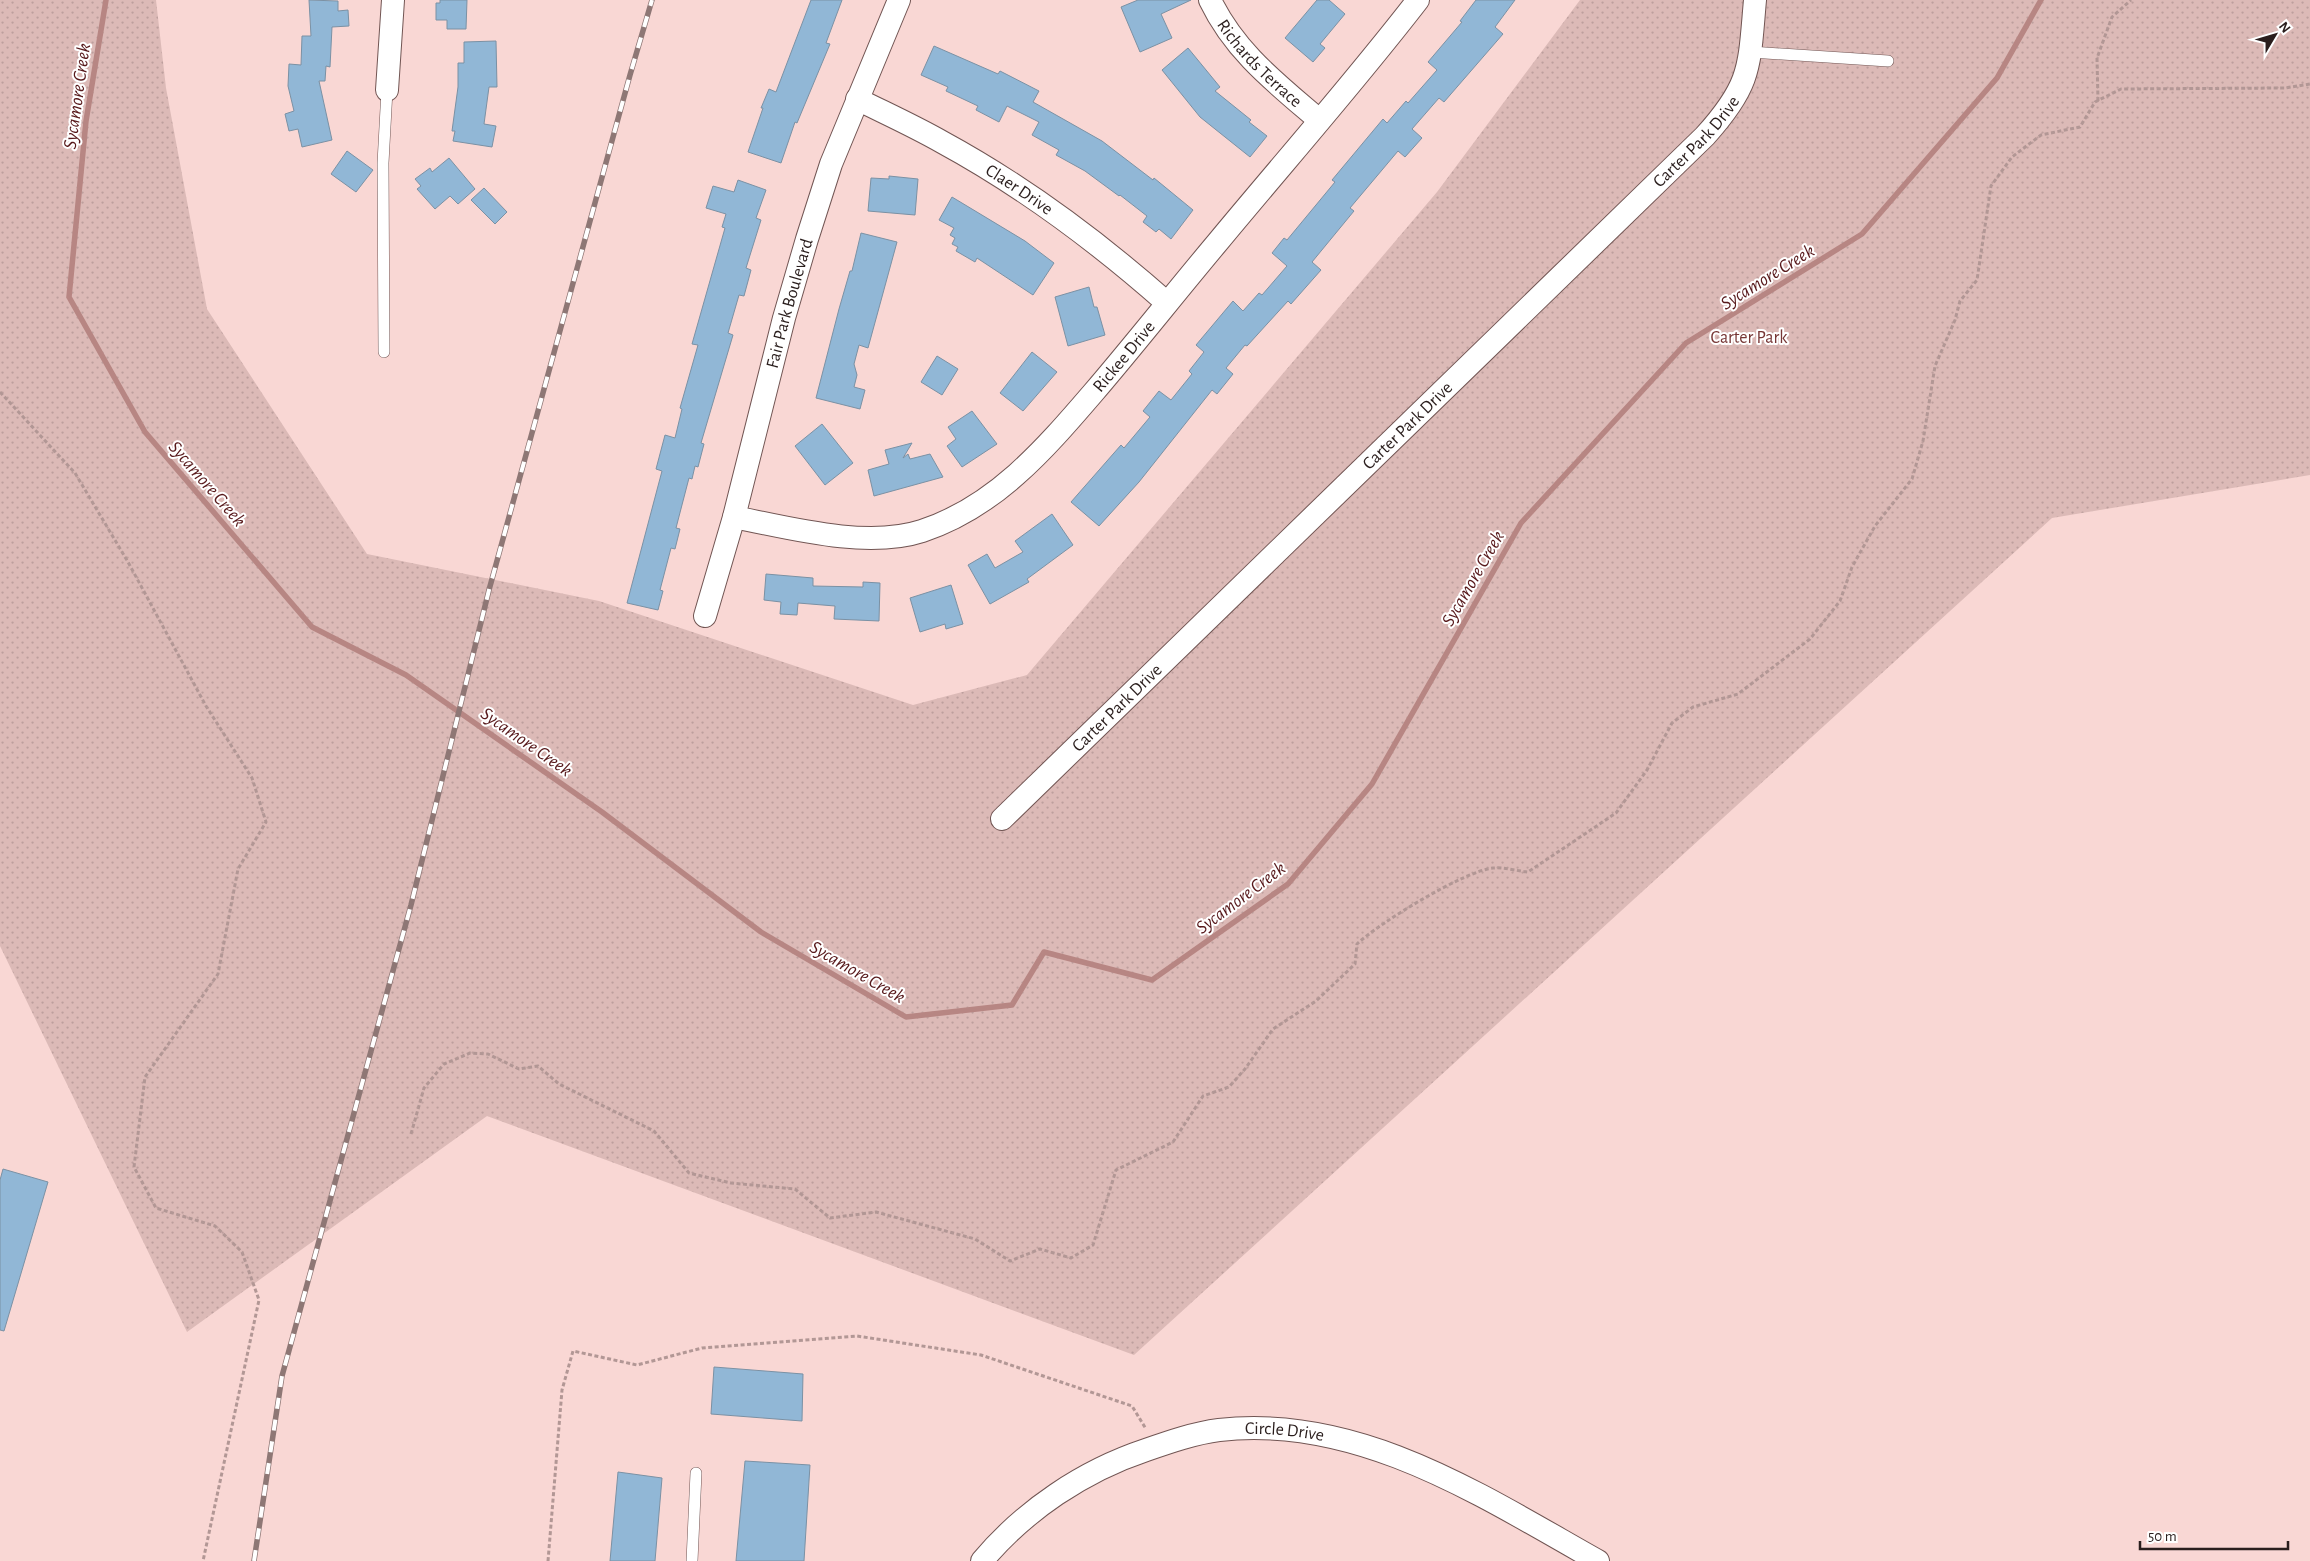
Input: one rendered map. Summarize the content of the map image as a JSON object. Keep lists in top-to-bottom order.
{
  "streets": {
    "street": [
      "Richards Terrace",
      "Carter Park Drive",
      "Claer Drive",
      "Fair Park Boulevard",
      "Rickee Drive",
      "Circle Drive"
    ]
  },
  "crossings": [
    ["Richards Terrace", "Rickee Drive"],
    ["Claer Drive", "Fair Park Boulevard"],
    ["Claer Drive", "Rickee Drive"],
    ["Fair Park Boulevard", "Rickee Drive"]
  ],
  "water": ["Sycamore Creek"],
  "parks": ["Carter Park"],
  "scale_bar": "50 m",
  "north": "top right"
}
